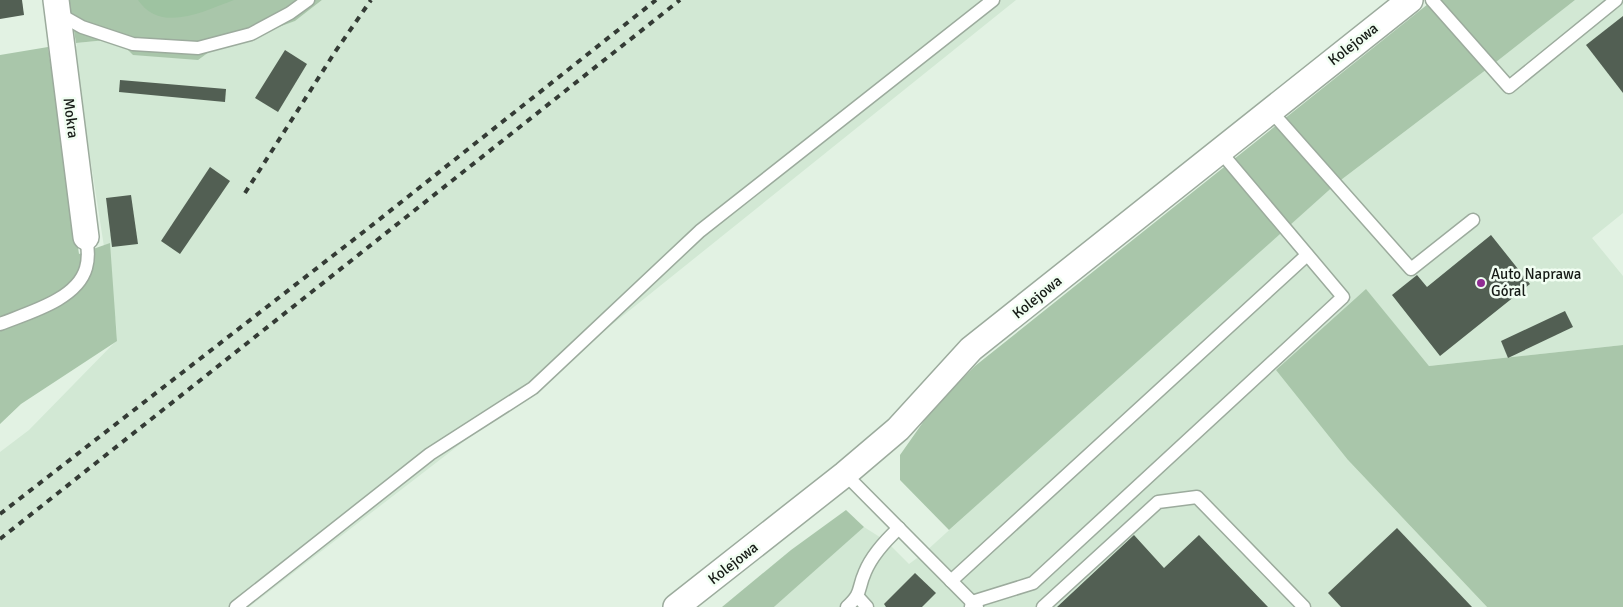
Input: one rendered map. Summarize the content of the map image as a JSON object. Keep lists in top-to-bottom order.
{
  "streets": {
    "street": ["Kolejowa", "Mokra"]
  },
  "places": ["Auto Naprawa Góral"]
}
